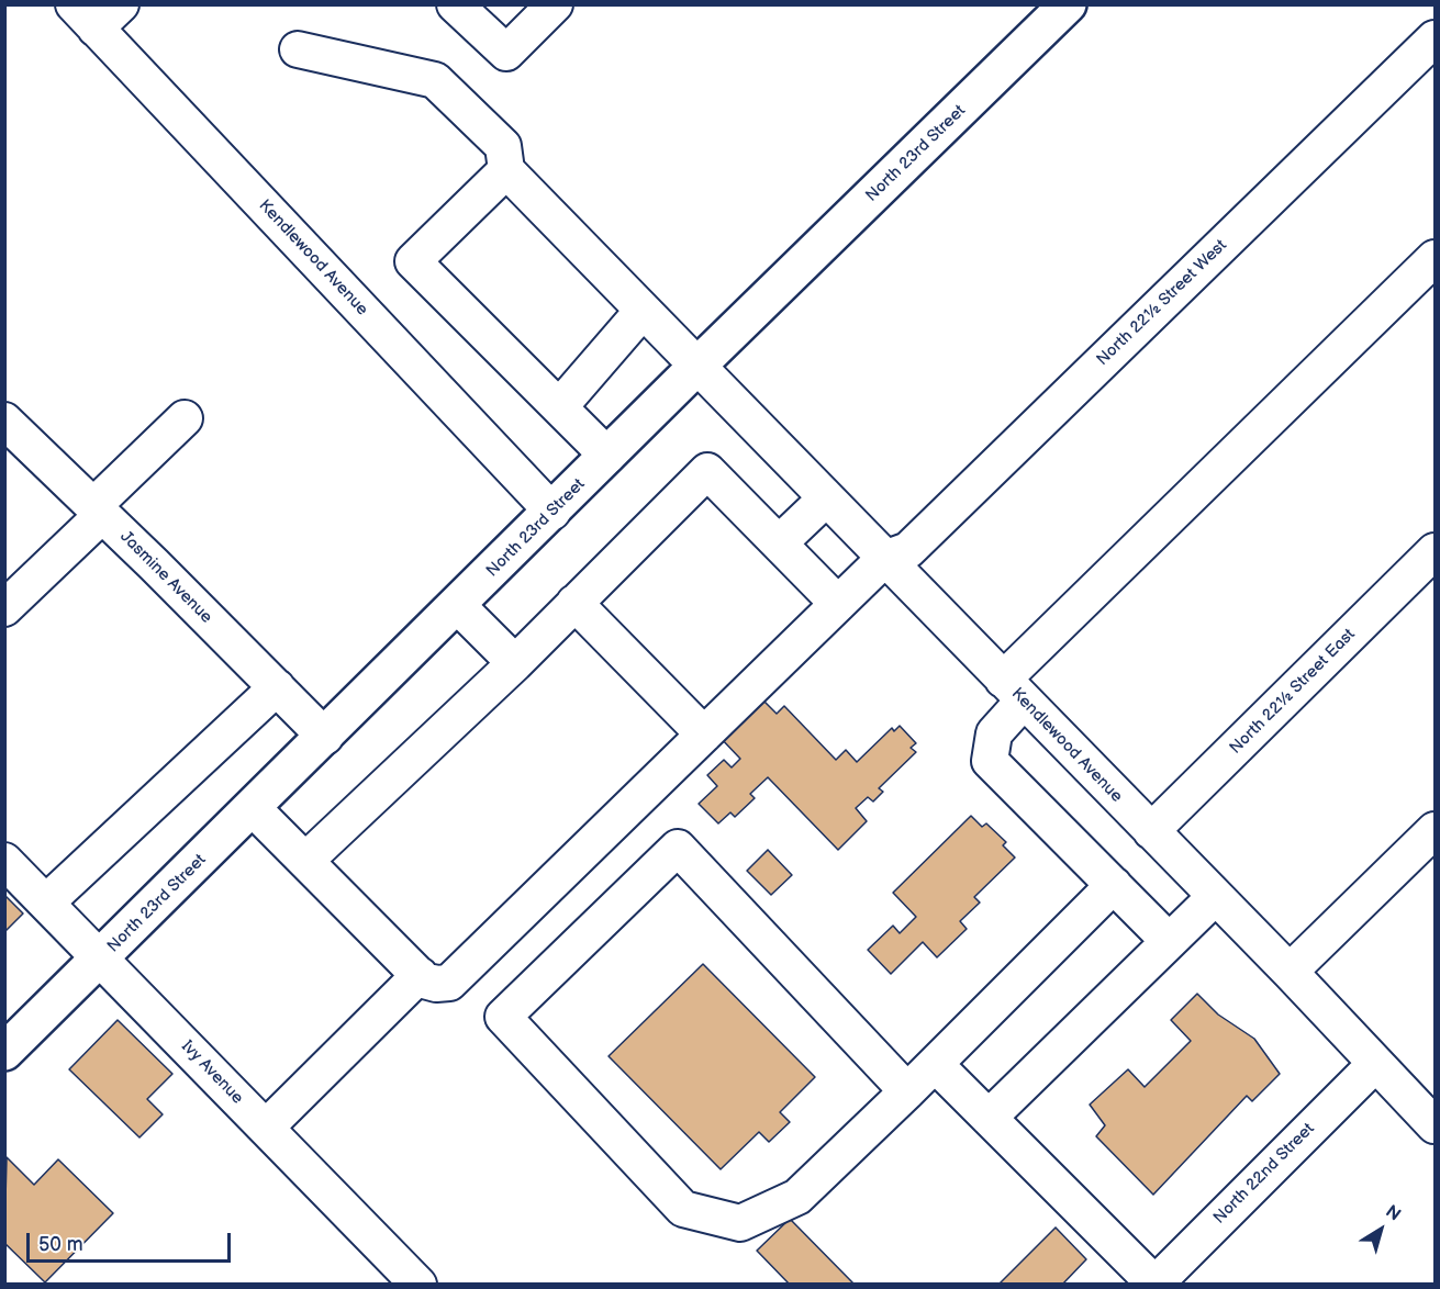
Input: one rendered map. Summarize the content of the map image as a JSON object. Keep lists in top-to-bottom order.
{
  "streets": {
    "main road": ["North 23rd Street"],
    "street": [
      "Kendlewood Avenue",
      "North 22½ Street West",
      "Jasmine Avenue",
      "North 22½ Street East",
      "Ivy Avenue",
      "North 22nd Street"
    ]
  },
  "crossings": [
    ["North 23rd Street", "Kendlewood Avenue"],
    ["North 23rd Street", "Jasmine Avenue"],
    ["North 23rd Street", "Ivy Avenue"],
    ["Kendlewood Avenue", "North 22½ Street West"],
    ["Kendlewood Avenue", "North 22½ Street East"],
    ["Kendlewood Avenue", "North 22nd Street"]
  ],
  "scale_bar": "50 m",
  "north": "top right"
}
